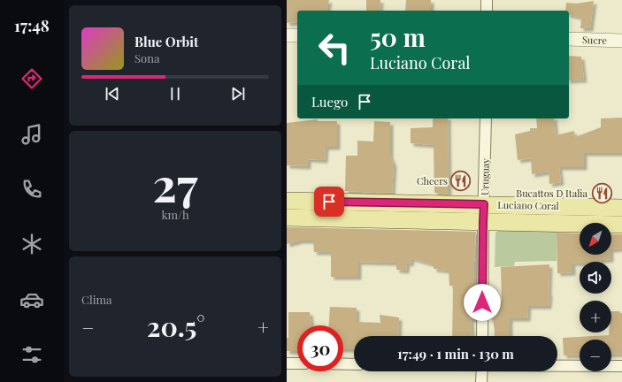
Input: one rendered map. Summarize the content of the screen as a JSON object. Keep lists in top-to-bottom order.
{
  "streets": {
    "main road": ["Luciano Coral"],
    "street": ["Sucre", "Uruguay"]
  },
  "crossings": [
    ["Uruguay", "Luciano Coral"]
  ],
  "places": {
    "restaurant": ["Cheers", "Bucattos D Italia"]
  },
  "north": "bottom left",
  "page": {
    "tabs": "17:48",
    "turn": ["50 m", "Luciano Coral"],
    "song": ["Blue Orbit", "Sona"],
    "then": "Luego",
    "tile": [
      ["27", "km/h"],
      "Clima"
    ],
    "map_buttons": ["+", "−"],
    "heat": ["−", "20.5°", "+"],
    "limit": "30",
    "trip": "17:49 · 1 min · 130 m"
  }
}
